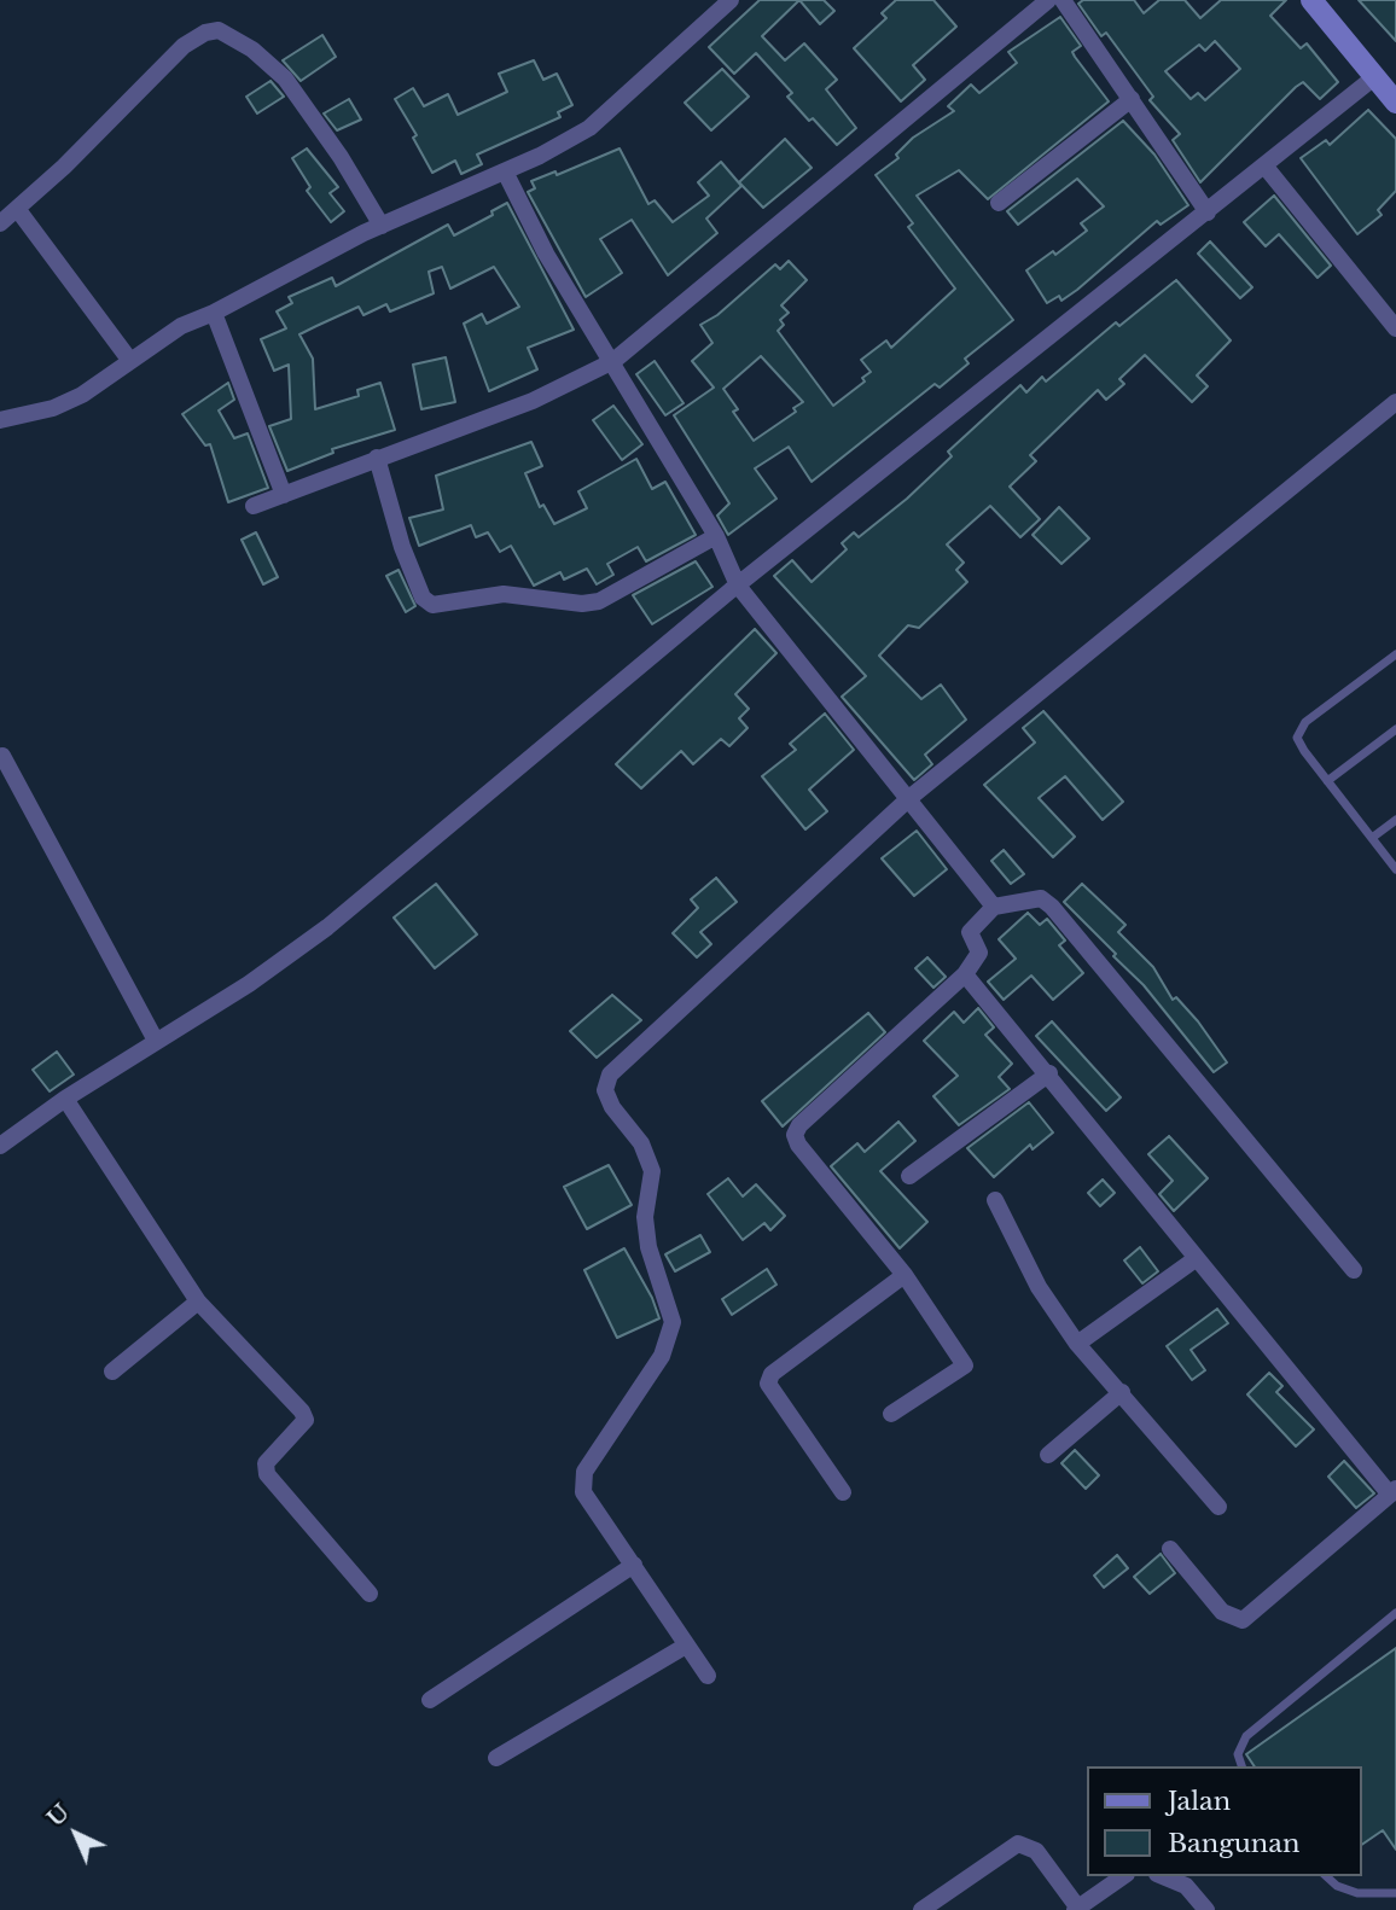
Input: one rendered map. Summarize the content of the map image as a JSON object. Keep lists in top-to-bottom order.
{
  "legend": ["Jalan", "Bangunan"],
  "north": "top left"
}
